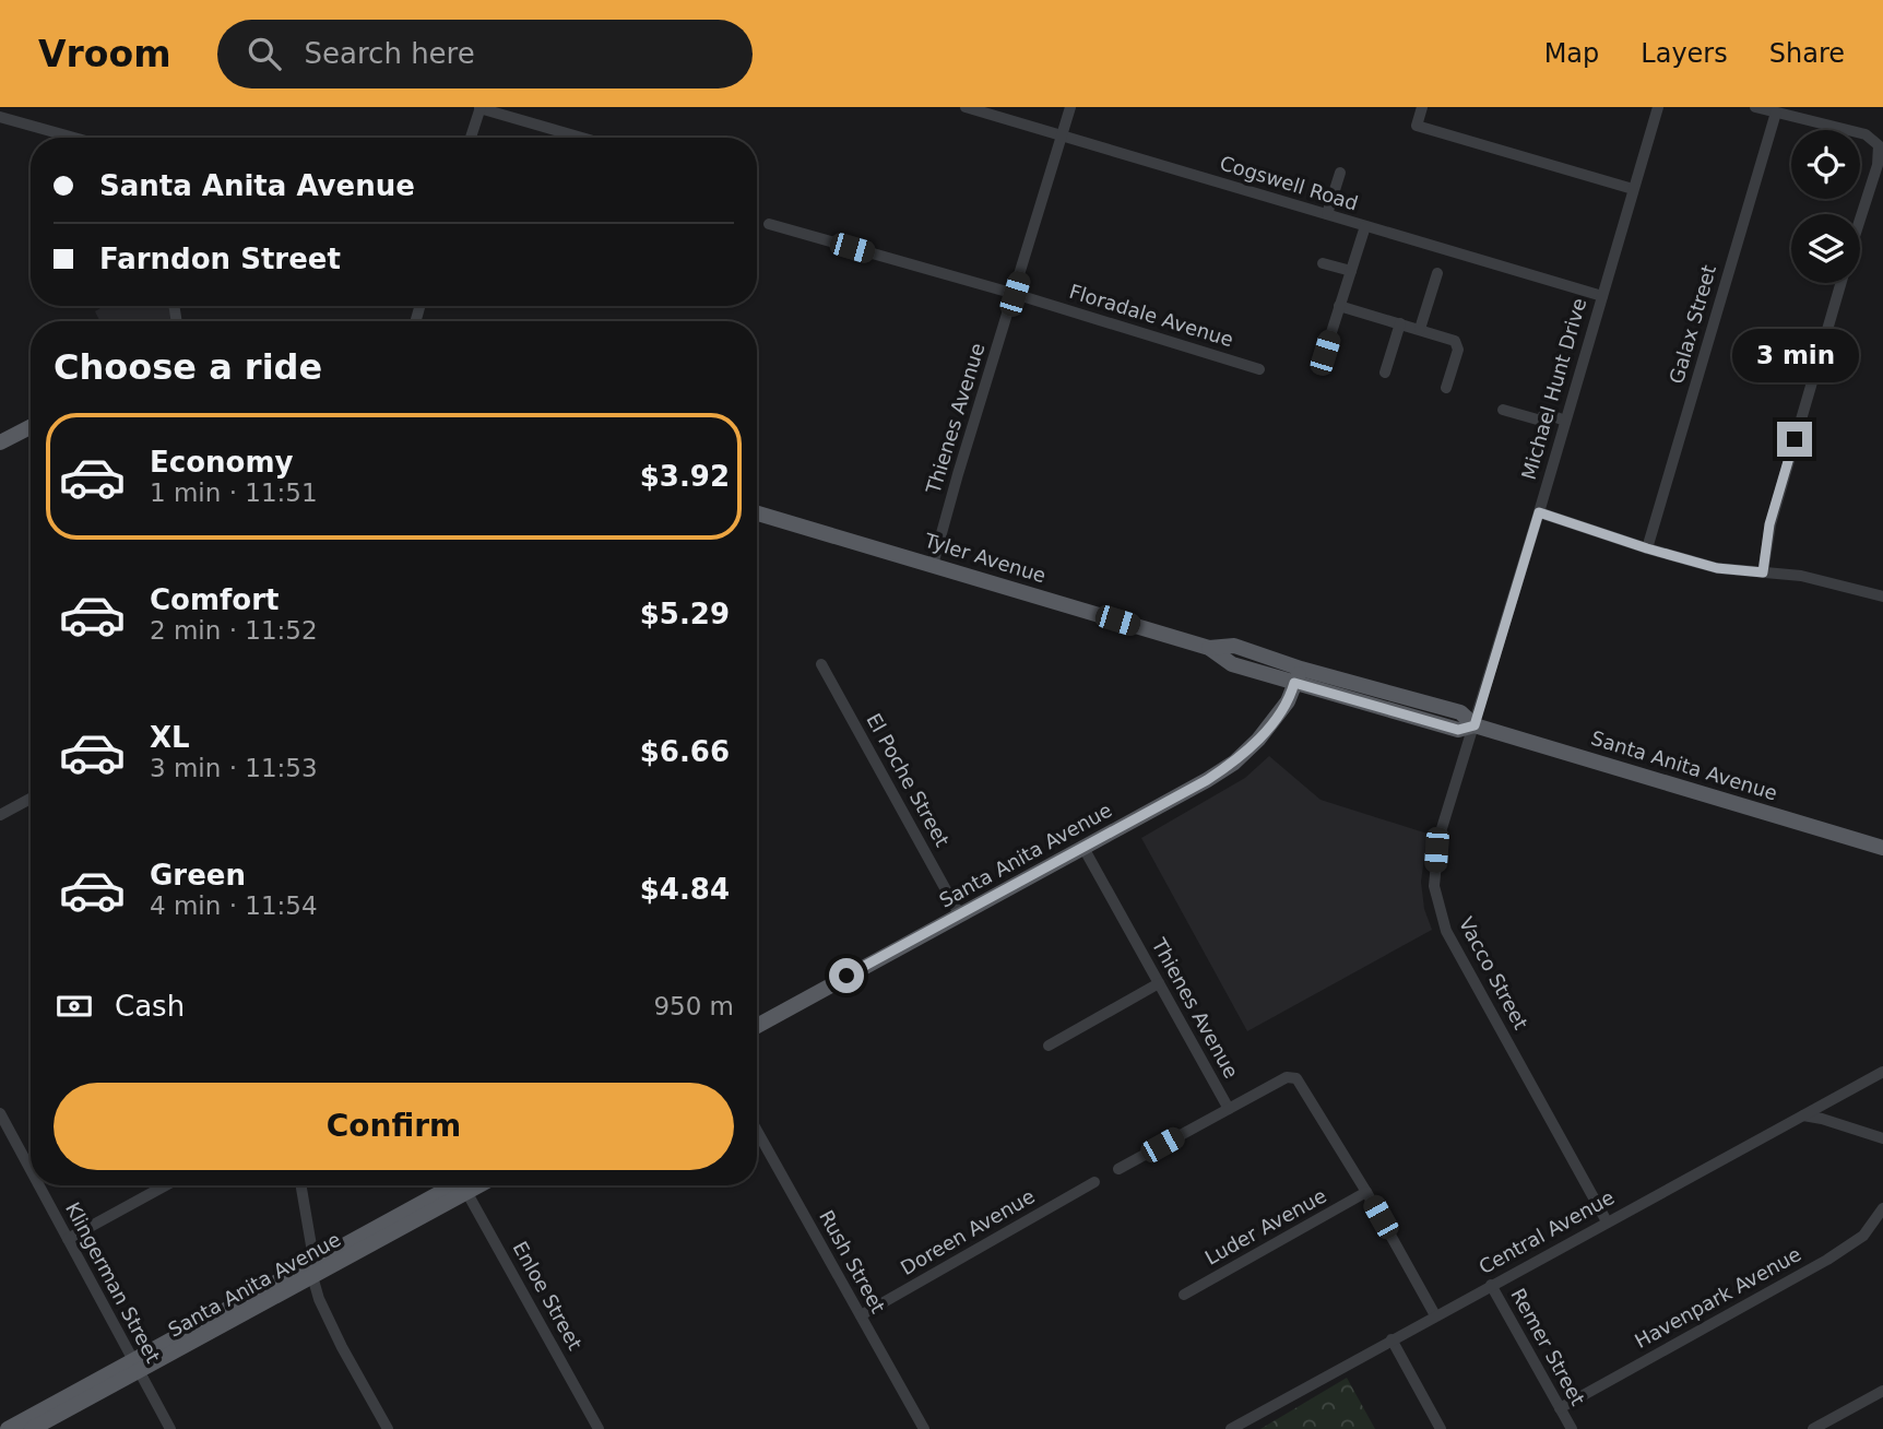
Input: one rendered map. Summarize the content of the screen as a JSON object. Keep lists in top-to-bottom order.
{
  "streets": {
    "main road": ["Tyler Avenue", "Santa Anita Avenue"],
    "street": [
      "Cogswell Road",
      "Floradale Avenue",
      "Galax Street",
      "Michael Hunt Drive",
      "Thienes Avenue",
      "El Poche Street",
      "Vacco Street",
      "Luder Avenue",
      "Doreen Avenue",
      "Central Avenue",
      "Rush Street",
      "Klingerman Street",
      "Enloe Street",
      "Havenpark Avenue",
      "Remer Street"
    ]
  },
  "crossings": [
    ["Cogswell Road", "Michael Hunt Drive"],
    ["Cogswell Road", "Thienes Avenue"],
    ["Floradale Avenue", "Thienes Avenue"],
    ["Michael Hunt Drive", "Santa Anita Avenue"],
    ["Michael Hunt Drive", "Vacco Street"],
    ["Thienes Avenue", "Tyler Avenue"],
    ["Thienes Avenue", "Santa Anita Avenue"],
    ["Tyler Avenue", "Santa Anita Avenue"],
    ["Santa Anita Avenue", "El Poche Street"],
    ["Santa Anita Avenue", "Vacco Street"],
    ["Santa Anita Avenue", "Klingerman Street"],
    ["Vacco Street", "Central Avenue"],
    ["Doreen Avenue", "Rush Street"],
    ["Central Avenue", "Remer Street"],
    ["Havenpark Avenue", "Remer Street"]
  ],
  "page": {
    "header": "Vroom",
    "search": "Search here",
    "nav": ["Map", "Layers", "Share"],
    "banner": ["Santa Anita Avenue", "Farndon Street"],
    "heading": "Choose a ride",
    "bubble": "3 min",
    "list": [
      {
        "name": "Economy",
        "note": "1 min · 11:51",
        "value": "$3.92"
      },
      {
        "name": "Comfort",
        "note": "2 min · 11:52",
        "value": "$5.29"
      },
      {
        "name": "XL",
        "note": "3 min · 11:53",
        "value": "$6.66"
      },
      {
        "name": "Green",
        "note": "4 min · 11:54",
        "value": "$4.84"
      }
    ],
    "pay": ["Cash", "950 m"],
    "buttons": "Confirm"
  }
}
